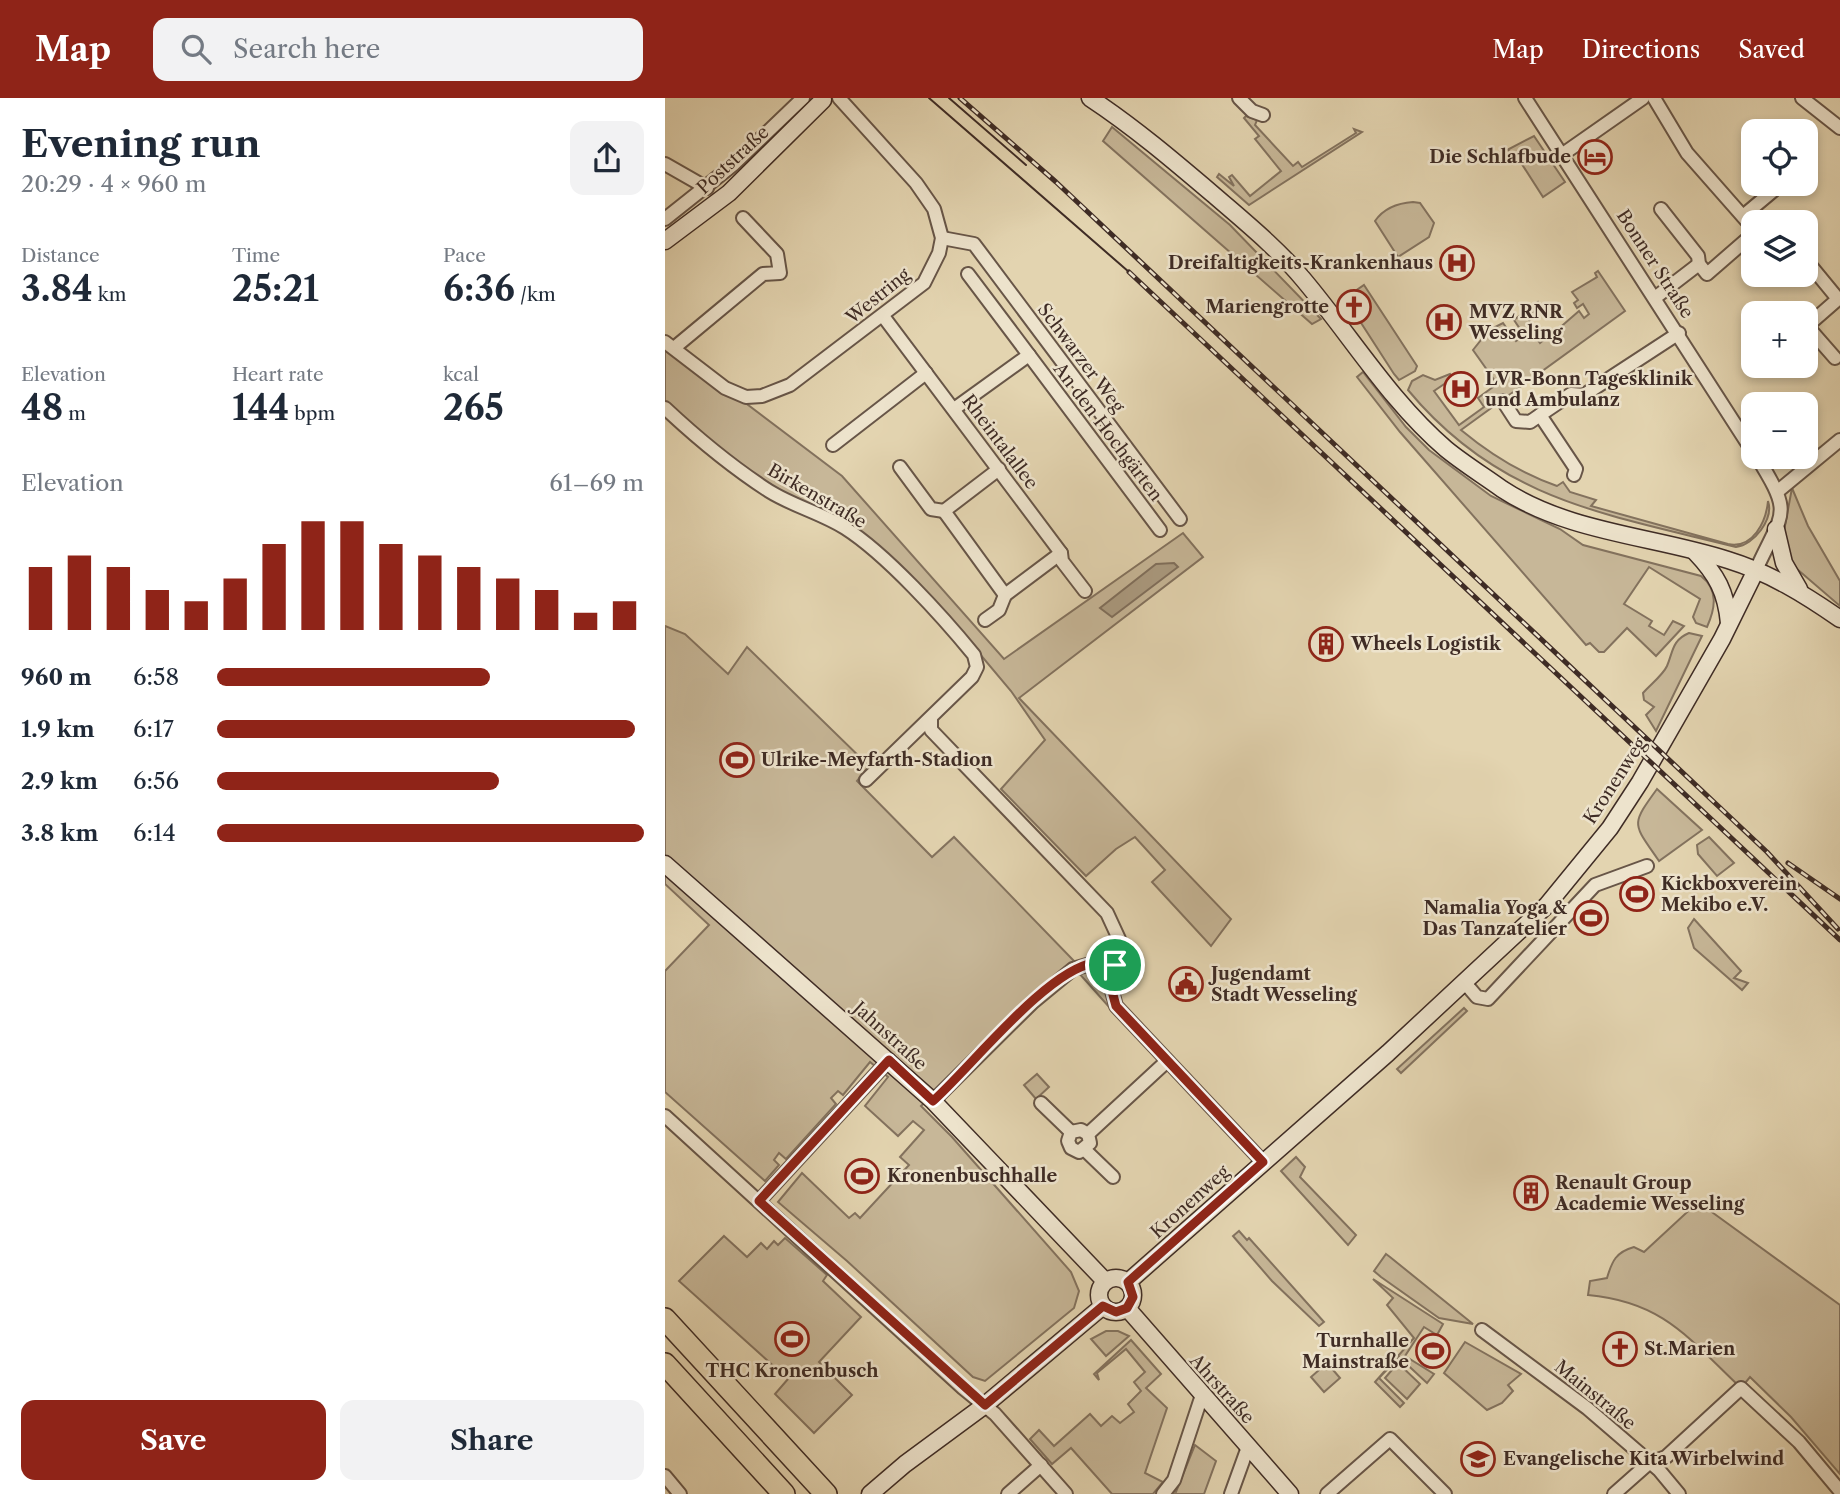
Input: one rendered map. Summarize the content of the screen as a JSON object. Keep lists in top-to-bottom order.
{
  "streets": {
    "street": [
      "Poststraße",
      "Bonner Straße",
      "Westring",
      "Schwarzer Weg",
      "An den Hochgärten",
      "Rheintalallee",
      "Birkenstraße",
      "Kronenweg",
      "Jahnstraße",
      "Ahrstraße",
      "Mainstraße"
    ]
  },
  "crossings": [
    ["Westring", "Schwarzer Weg"],
    ["Westring", "Rheintalallee"],
    ["Kronenweg", "Jahnstraße"],
    ["Kronenweg", "Ahrstraße"],
    ["Jahnstraße", "Ahrstraße"]
  ],
  "places": {
    "hotel": ["Die Schlafbude"],
    "hospital": ["Dreifaltigkeits-Krankenhaus", "MVZ RNR Wesseling", "LVR-Bonn Tagesklinik und Ambulanz"],
    "church": ["Mariengrotte", "St.Marien"],
    "building": ["Wheels Logistik", "Renault Group Academie Wesseling"],
    "sports": [
      "Ulrike-Meyfarth-Stadion",
      "Kickboxverein Mekibo e.V.",
      "Namalia Yoga & Das Tanzatelier",
      "Kronenbuschhalle",
      "THC Kronenbusch",
      "Turnhalle Mainstraße"
    ],
    "public building": ["Jugendamt Stadt Wesseling"],
    "school or university": ["Evangelische Kita Wirbelwind"]
  },
  "page": {
    "header": "Map",
    "search": "Search here",
    "nav": ["Map", "Directions", "Saved"],
    "heading": ["Evening run", "20:29 · 4 × 960 m"],
    "map_buttons": ["+", "−"],
    "stats": [
      ["Distance", "3.84 km"],
      ["Time", "25:21"],
      ["Pace", "6:36 /km"],
      ["Elevation", "48 m"],
      ["Heart rate", "144 bpm"],
      ["kcal", "265"]
    ],
    "chart": ["Elevation", "61–69 m"],
    "list": [
      {
        "name": "960 m",
        "note": "6:58"
      },
      {
        "name": "1.9 km",
        "note": "6:17"
      },
      {
        "name": "2.9 km",
        "note": "6:56"
      },
      {
        "name": "3.8 km",
        "note": "6:14"
      }
    ],
    "buttons": ["Save", "Share"]
  }
}
